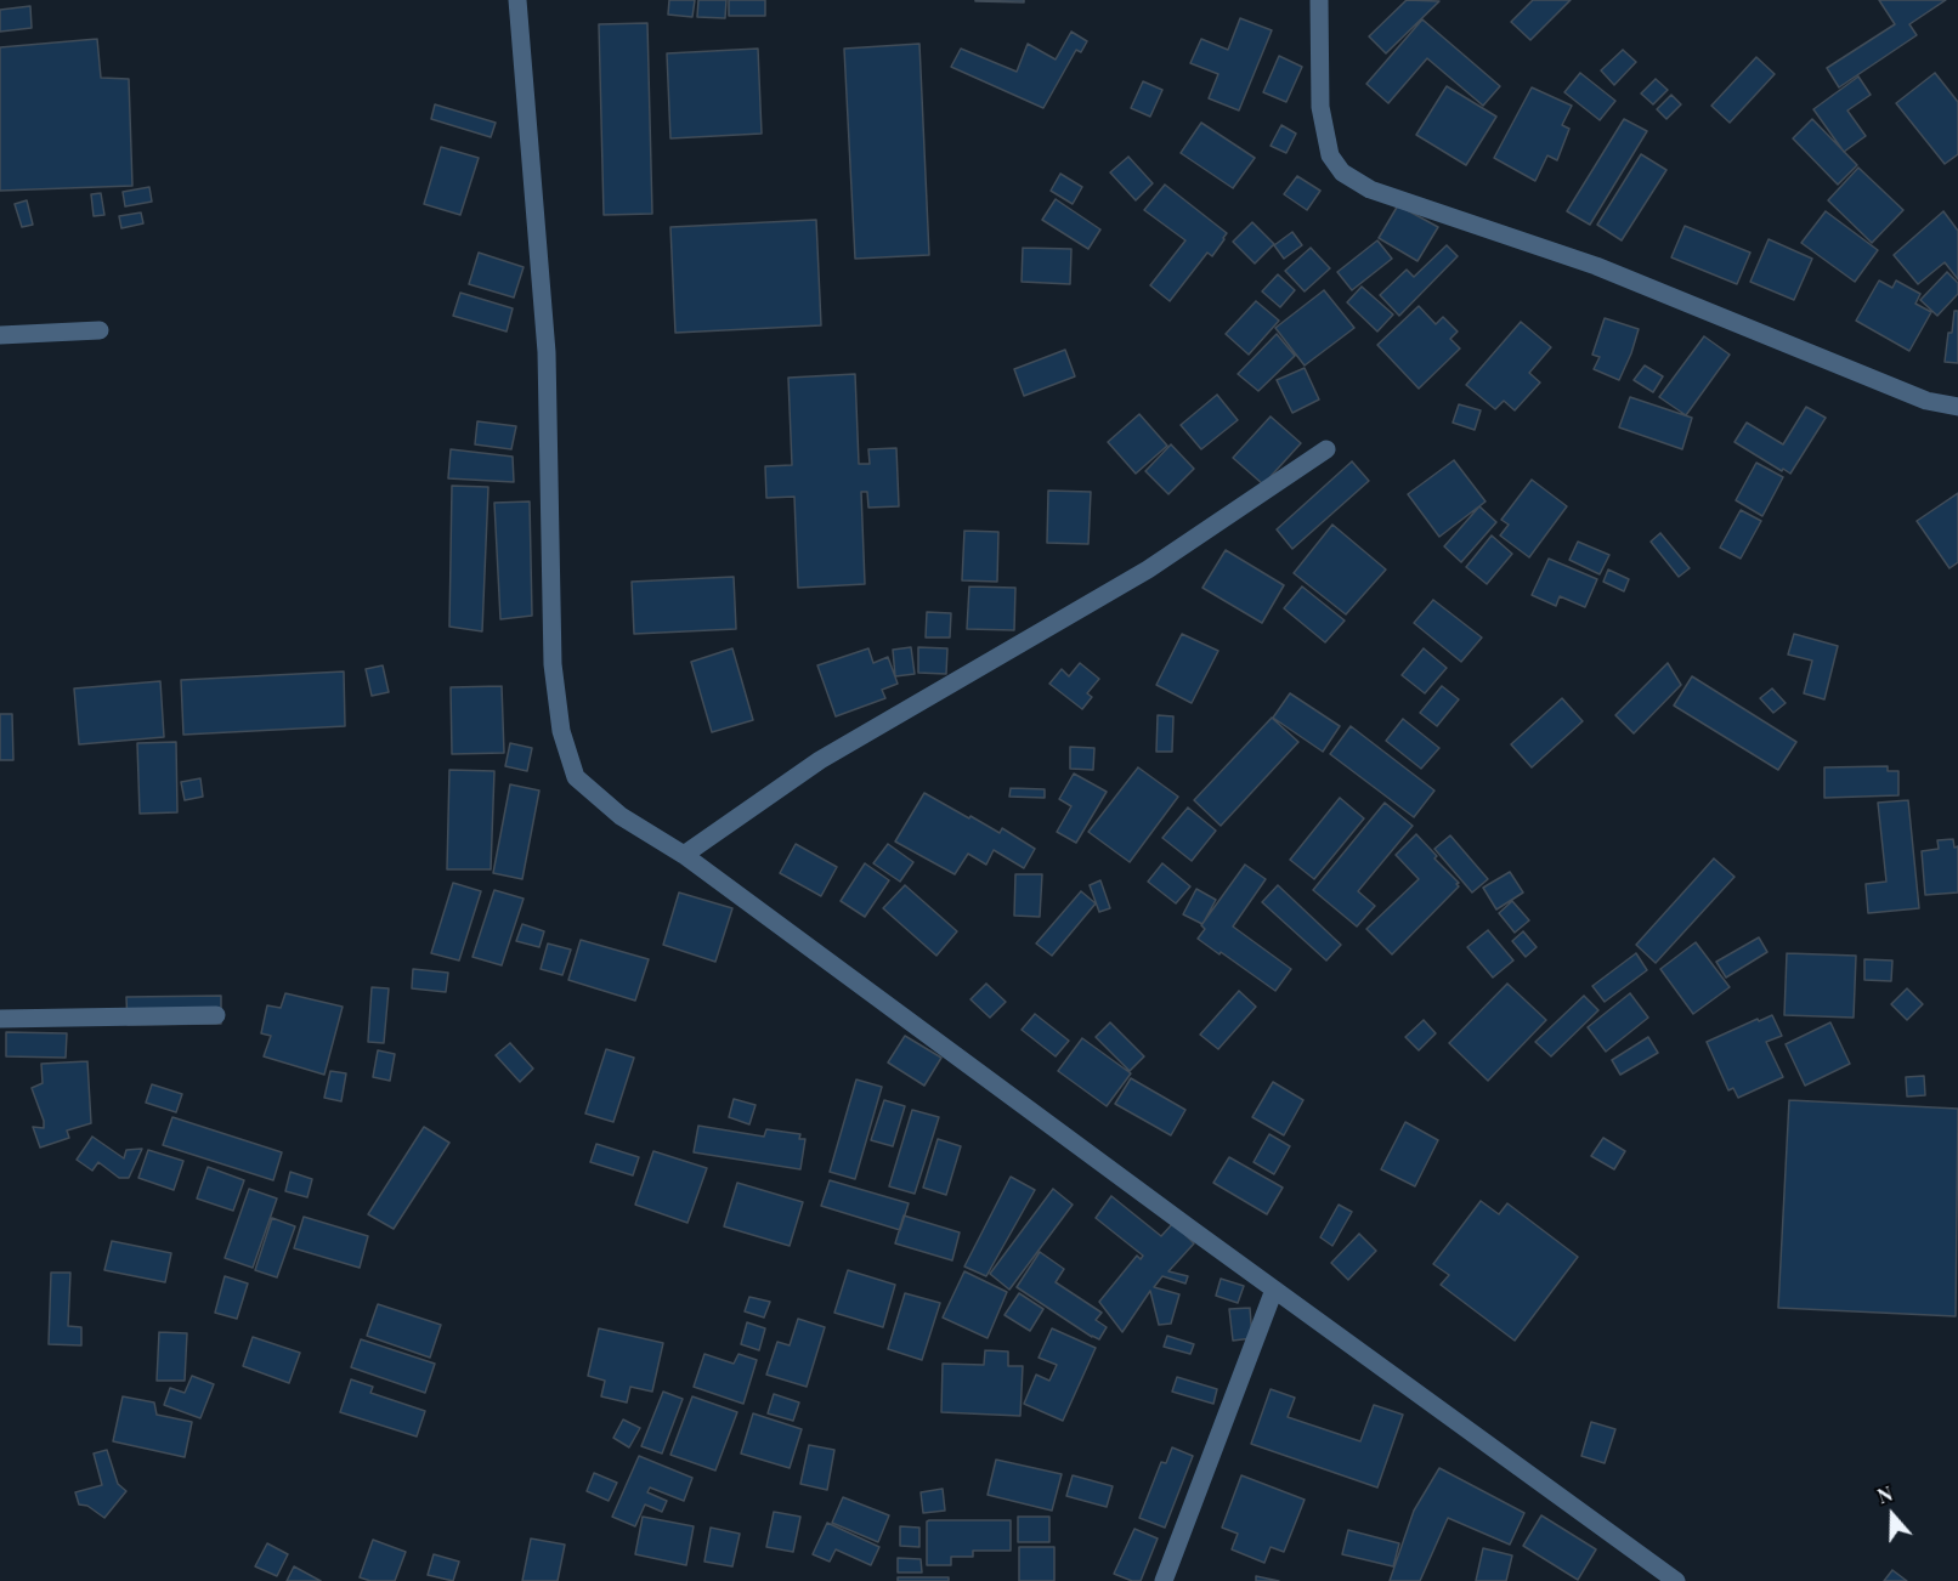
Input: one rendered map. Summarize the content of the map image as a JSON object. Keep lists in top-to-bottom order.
{
  "north": "top"
}
